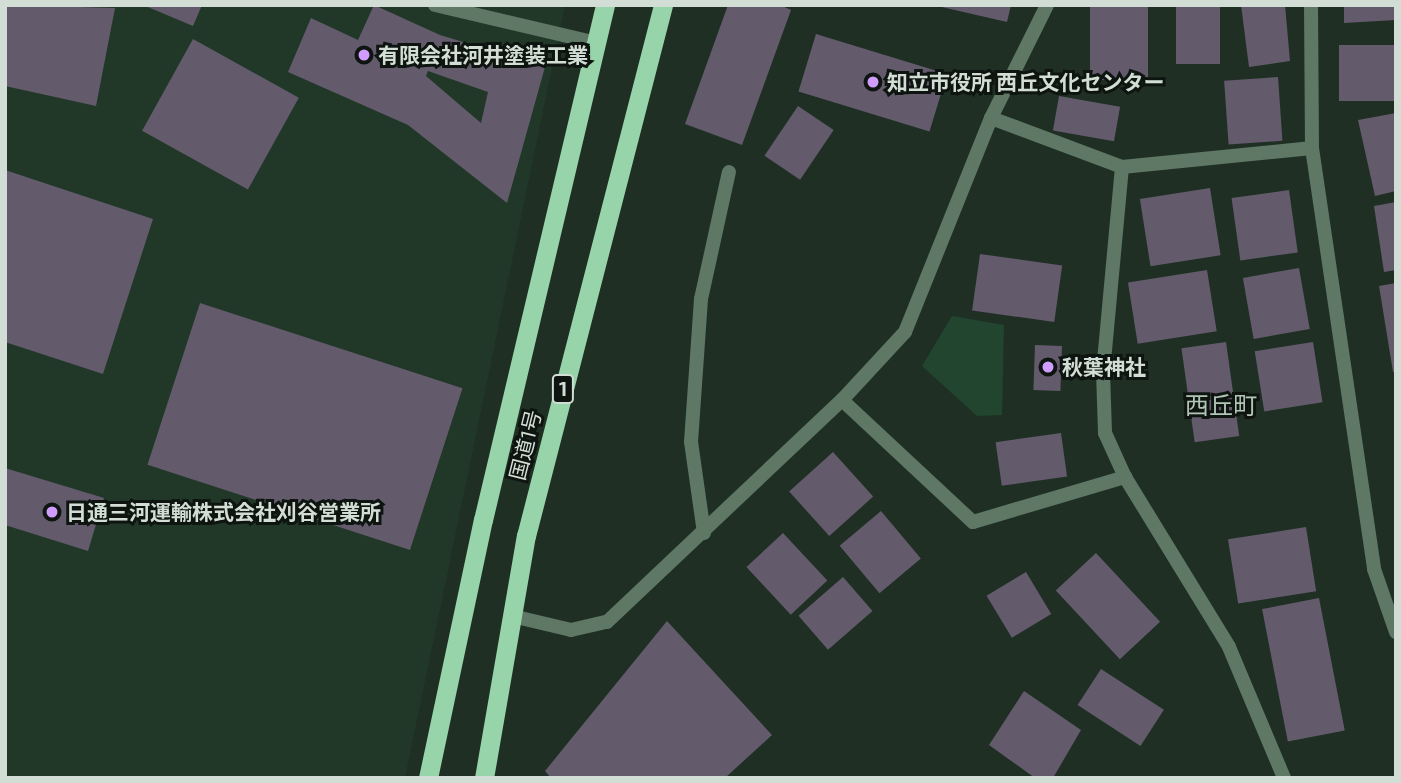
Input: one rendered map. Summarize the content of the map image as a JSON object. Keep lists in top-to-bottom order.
{
  "streets": {
    "highway": ["1", "国道1号"]
  },
  "districts": ["西丘町"],
  "places": [
    "有限会社河井塗装工業",
    "知立市役所 西丘文化センター",
    "秋葉神社",
    "日通三河運輸株式会社刈谷営業所"
  ]
}
